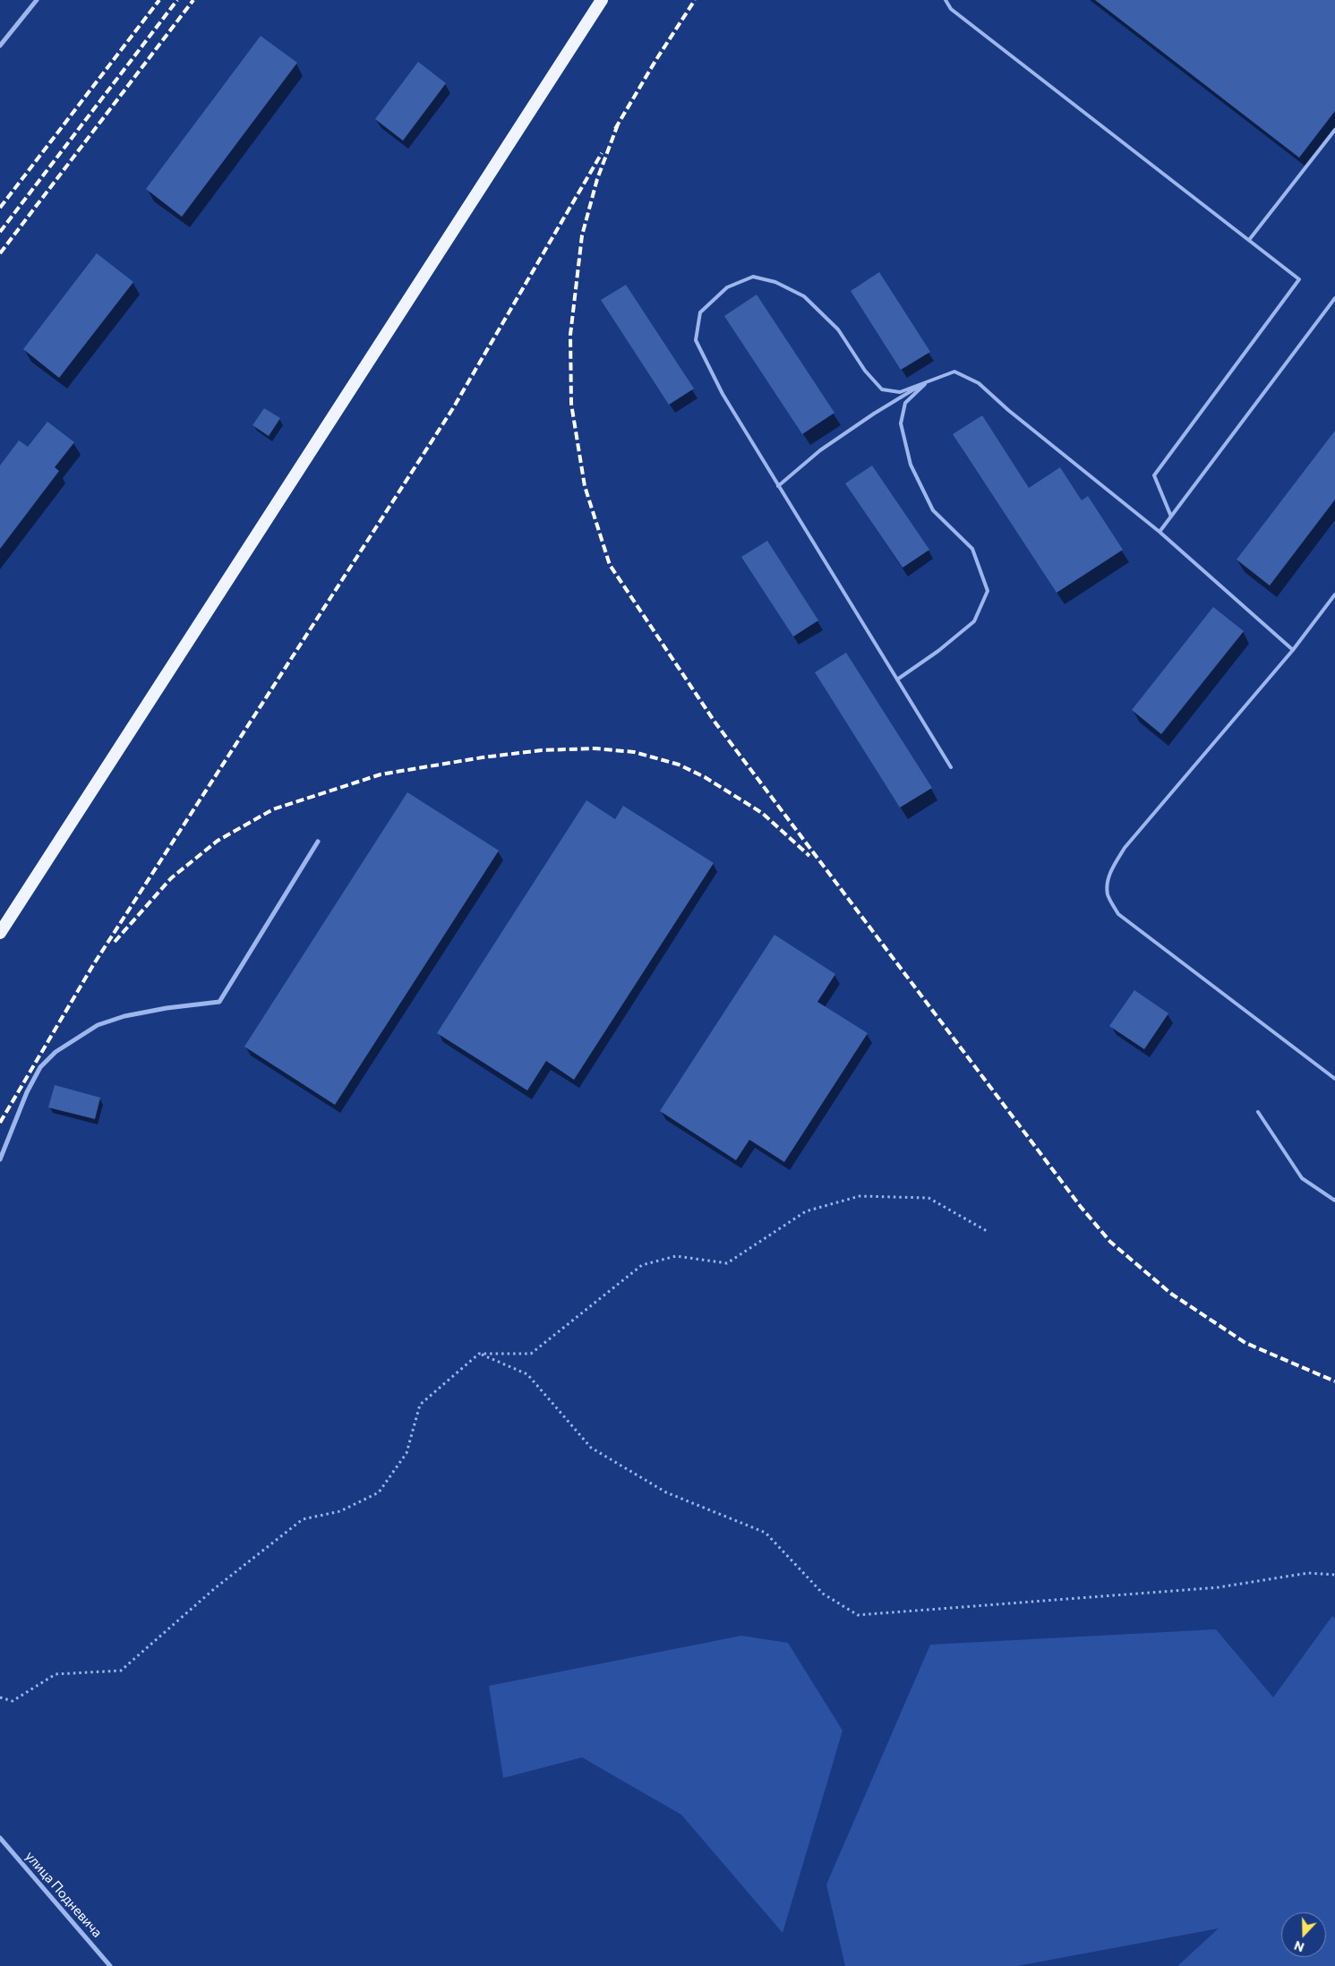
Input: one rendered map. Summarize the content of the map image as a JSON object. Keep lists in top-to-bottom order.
{
  "streets": {
    "street": ["улица Подневича"]
  },
  "north": "bottom"
}
